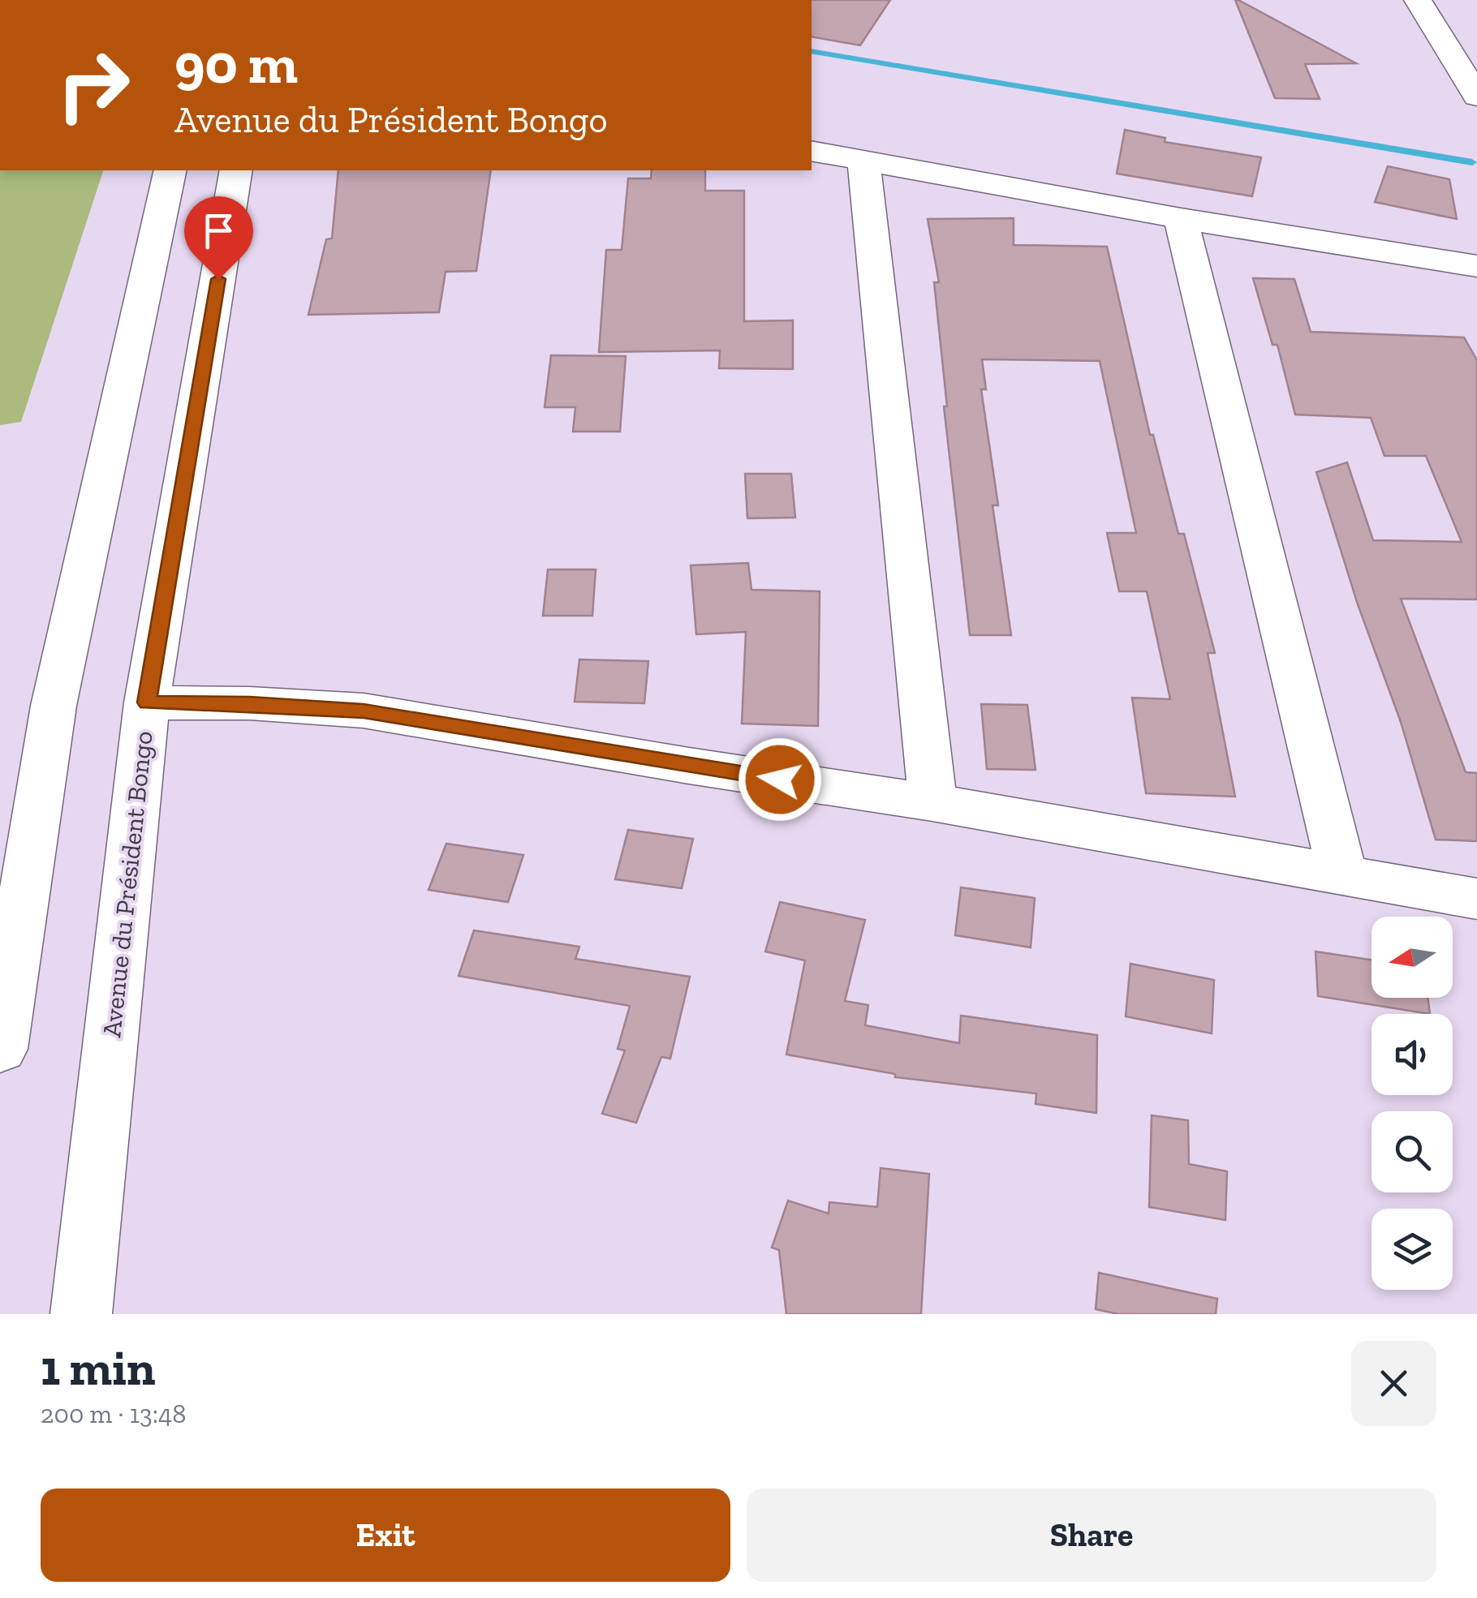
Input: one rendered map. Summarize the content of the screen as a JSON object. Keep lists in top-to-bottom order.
{
  "streets": {
    "street": ["Avenue du Président Bongo"]
  },
  "north": "left",
  "page": {
    "turn": ["90 m", "Avenue du Président Bongo"],
    "heading": ["1 min", "200 m · 13:48"],
    "buttons": ["Exit", "Share"]
  }
}
